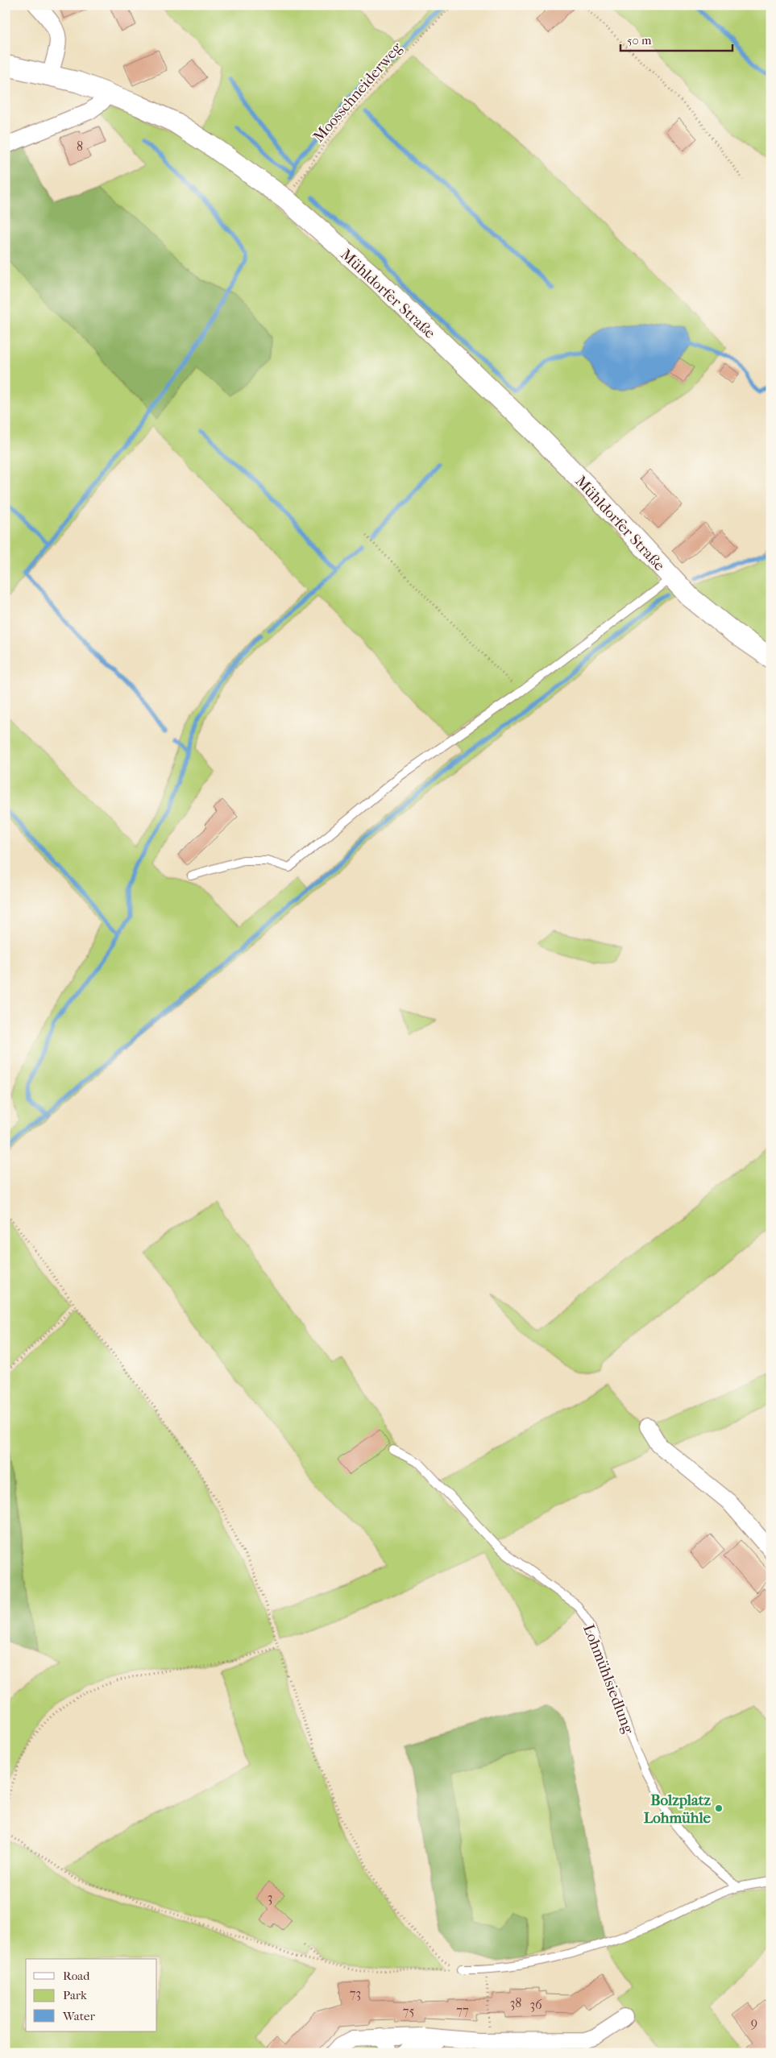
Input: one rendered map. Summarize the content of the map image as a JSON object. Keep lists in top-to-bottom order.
{
  "streets": {
    "street": ["Mühldorfer Straße"],
    "lane": ["Lohmühlsiedlung"],
    "path": ["Moosschneiderweg"]
  },
  "crossings": [
    ["Moosschneiderweg", "Mühldorfer Straße"]
  ],
  "places": ["Bolzplatz Lohmühle"],
  "house_numbers": [
    "8",
    "3",
    "73",
    "38",
    "36",
    "77",
    "75",
    "9"
  ],
  "legend": ["Road", "Park", "Water"],
  "scale_bar": "50 m"
}
